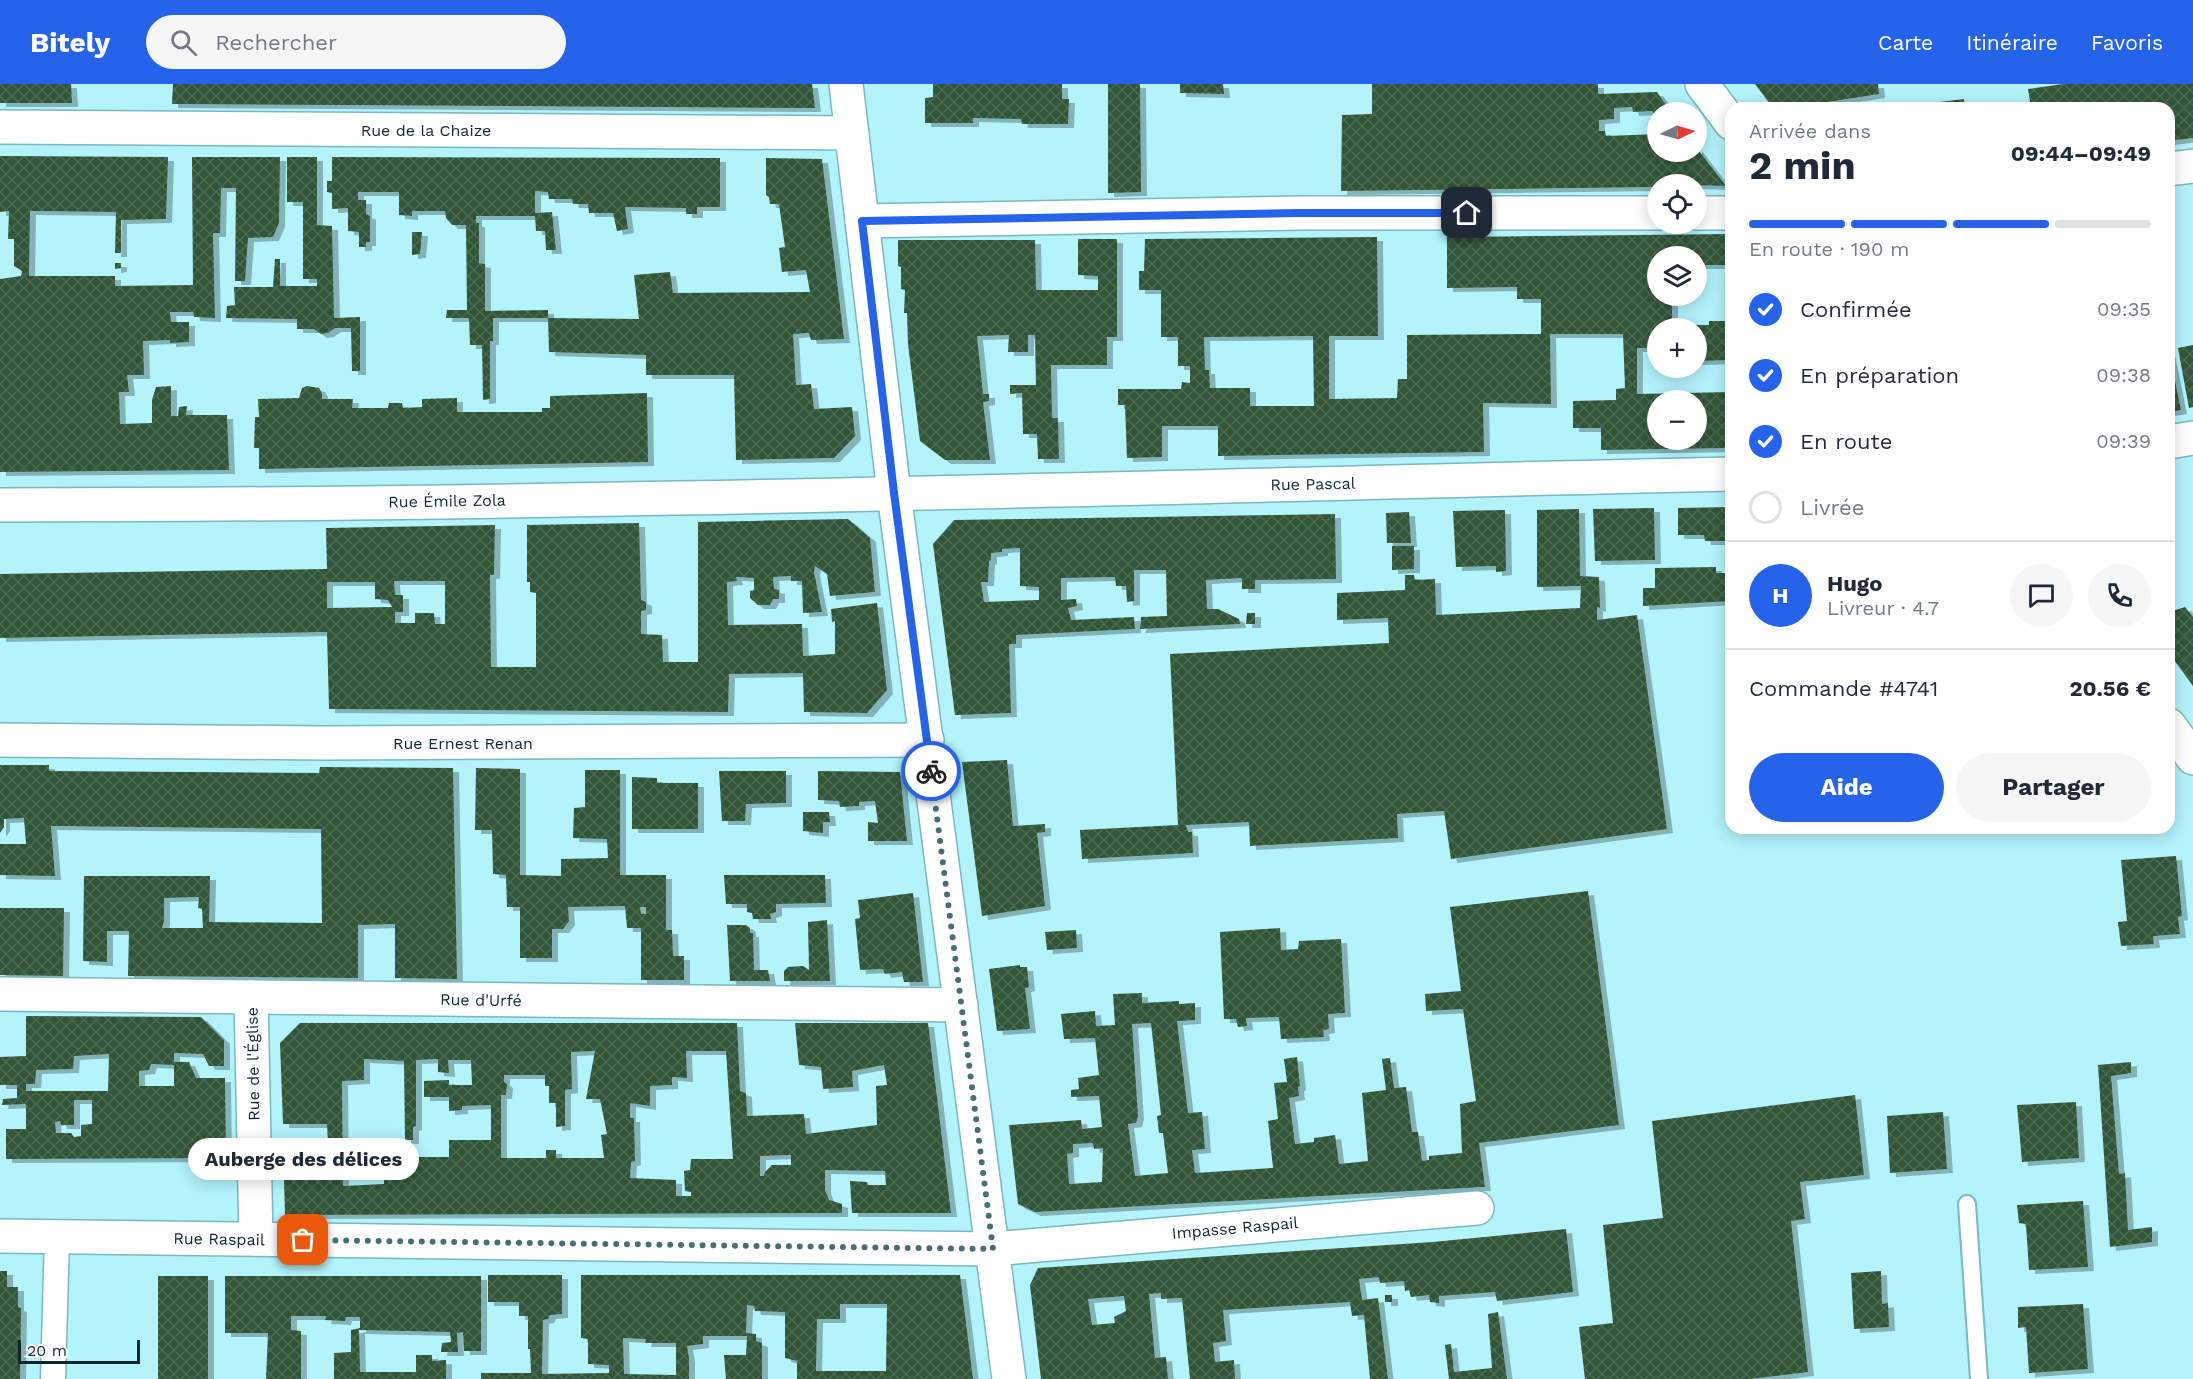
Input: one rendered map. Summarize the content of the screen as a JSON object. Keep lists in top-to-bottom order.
{
  "streets": {
    "street": [
      "Rue de la Chaize",
      "Rue Pascal",
      "Rue Émile Zola",
      "Rue Ernest Renan",
      "Rue d'Urfé",
      "Rue de l'Église",
      "Impasse Raspail",
      "Rue Raspail"
    ]
  },
  "crossings": [
    ["Rue Pascal", "Rue Émile Zola"],
    ["Rue d'Urfé", "Rue de l'Église"],
    ["Rue de l'Église", "Rue Raspail"],
    ["Impasse Raspail", "Rue Raspail"]
  ],
  "places": ["Auberge des délices"],
  "scale_bar": "20 m",
  "north": "right",
  "page": {
    "header": "Bitely",
    "search": "Rechercher",
    "nav": ["Carte", "Itinéraire", "Favoris"],
    "map_buttons": ["+", "−"],
    "heading": ["2 min", "Arrivée dans", "09:44–09:49"],
    "panel": [
      "Hugo",
      "Livreur · 4.7",
      "Commande #4741",
      "20.56 €"
    ],
    "bar": "En route · 190 m",
    "list": [
      ["Confirmée", "09:35"],
      ["En préparation", "09:38"],
      ["En route", "09:39"],
      "Livrée"
    ],
    "round": "H",
    "buttons": ["Aide", "Partager"],
    "bubble": "Auberge des délices",
    "scale": "20 m"
  }
}
